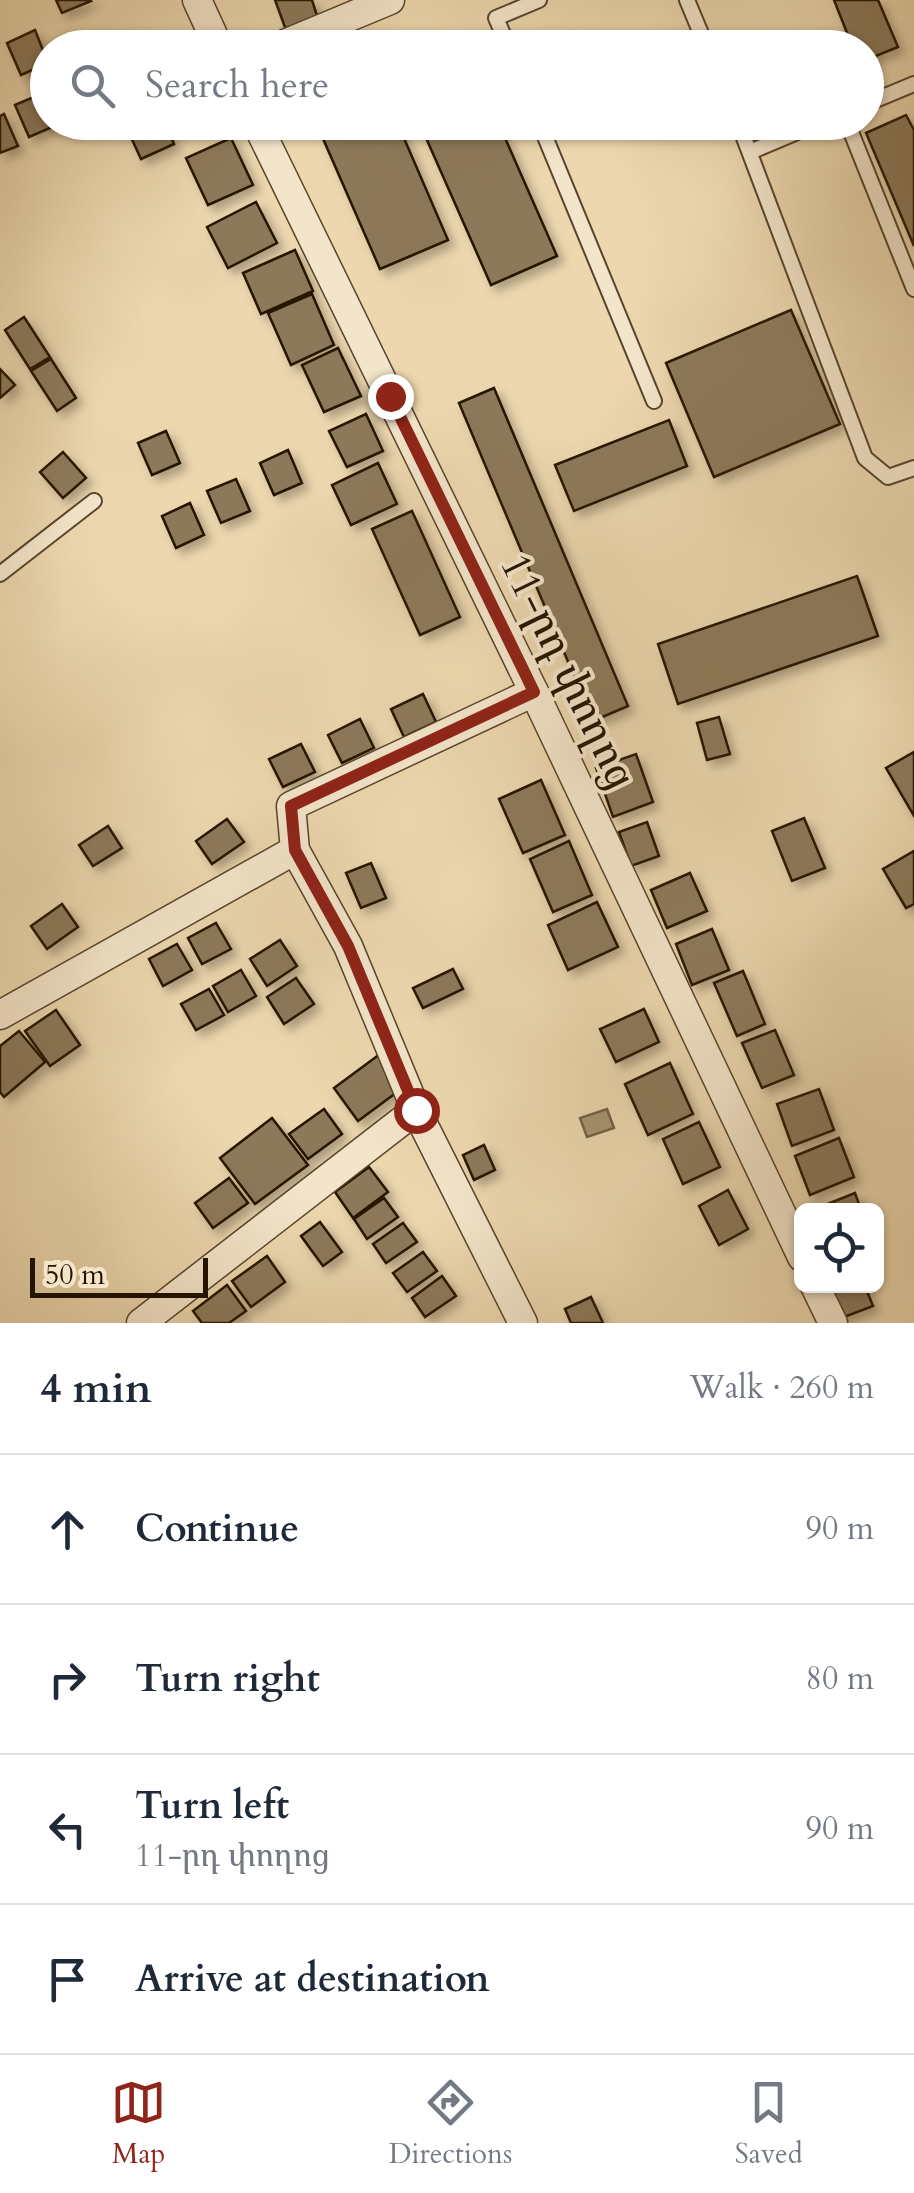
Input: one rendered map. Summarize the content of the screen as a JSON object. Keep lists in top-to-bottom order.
{
  "streets": {
    "street": ["11-րդ փողոց"]
  },
  "scale_bar": "50 m",
  "page": {
    "search": "Search here",
    "scale": "50 m",
    "heading": ["4 min", "Walk · 260 m"],
    "list": [
      ["Continue", "90 m"],
      ["Turn right", "80 m"],
      ["Turn left", "11-րդ փողոց", "90 m"],
      "Arrive at destination"
    ],
    "nav": ["Map", "Directions", "Saved"]
  }
}
